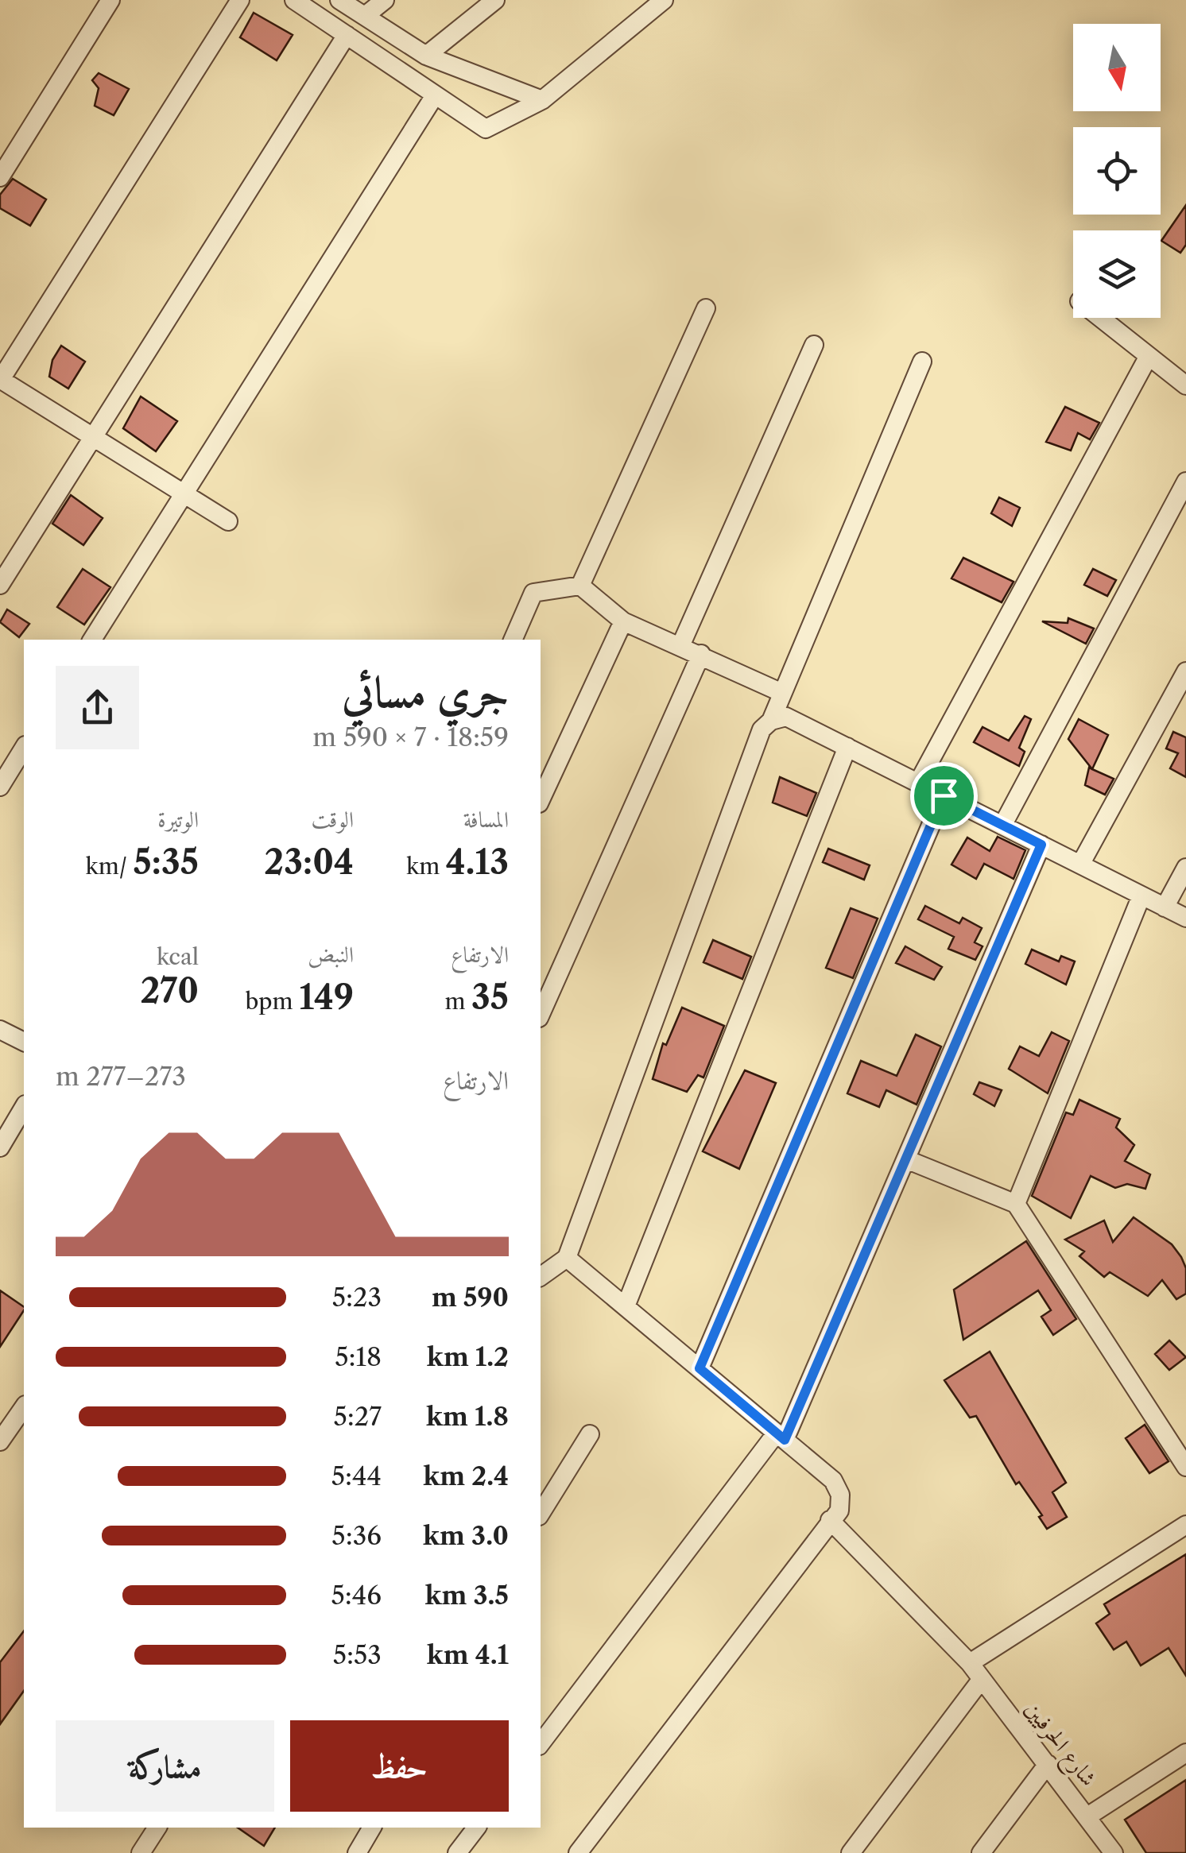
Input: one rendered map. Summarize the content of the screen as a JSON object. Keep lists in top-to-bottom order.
{
  "streets": {
    "street": ["شارع الحرفيين"]
  },
  "north": "bottom",
  "page": {
    "heading": ["جري مسائي", "18:59 · 7 × 590 m"],
    "stats": [
      ["المسافة", "4.13 km"],
      ["الوقت", "23:04"],
      ["الوتيرة", "5:35 /km"],
      ["الارتفاع", "35 m"],
      ["النبض", "149 bpm"],
      ["kcal", "270"]
    ],
    "chart": ["الارتفاع", "273–277 m"],
    "list": [
      {
        "name": "590 m",
        "note": "5:23"
      },
      {
        "name": "1.2 km",
        "note": "5:18"
      },
      {
        "name": "1.8 km",
        "note": "5:27"
      },
      {
        "name": "2.4 km",
        "note": "5:44"
      },
      {
        "name": "3.0 km",
        "note": "5:36"
      },
      {
        "name": "3.5 km",
        "note": "5:46"
      },
      {
        "name": "4.1 km",
        "note": "5:53"
      }
    ],
    "buttons": ["حفظ", "مشاركة"]
  }
}
